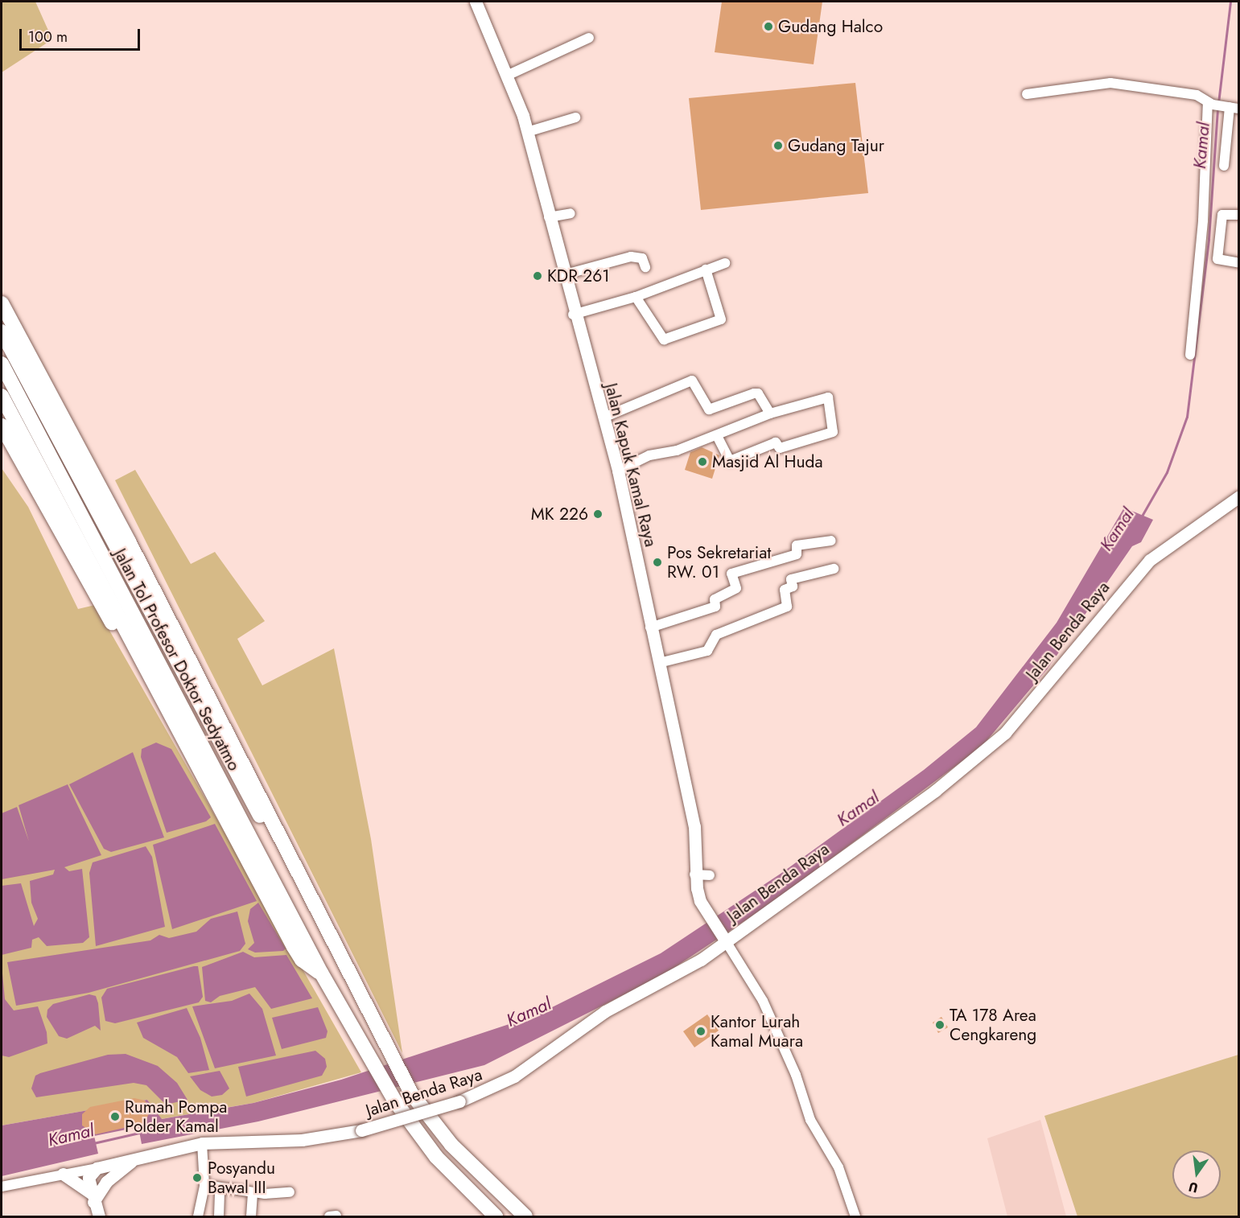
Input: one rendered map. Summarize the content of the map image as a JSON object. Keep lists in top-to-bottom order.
{
  "streets": {
    "highway": ["Jalan Tol Profesor Doktor Sedyatmo"],
    "main road": ["Jalan Kapuk Kamal Raya", "Jalan Benda Raya"]
  },
  "crossings": [
    ["Jalan Kapuk Kamal Raya", "Jalan Benda Raya"]
  ],
  "water": ["Kamal"],
  "places": [
    "Gudang Halco",
    "Gudang Tajur",
    "KDR 261",
    "Masjid Al Huda",
    "MK 226",
    "Pos Sekretariat RW. 01",
    "TA 178 Area Cengkareng",
    "Kantor Lurah Kamal Muara",
    "Rumah Pompa Polder Kamal",
    "Posyandu Bawal III"
  ],
  "scale_bar": "100 m",
  "north": "bottom"
}
